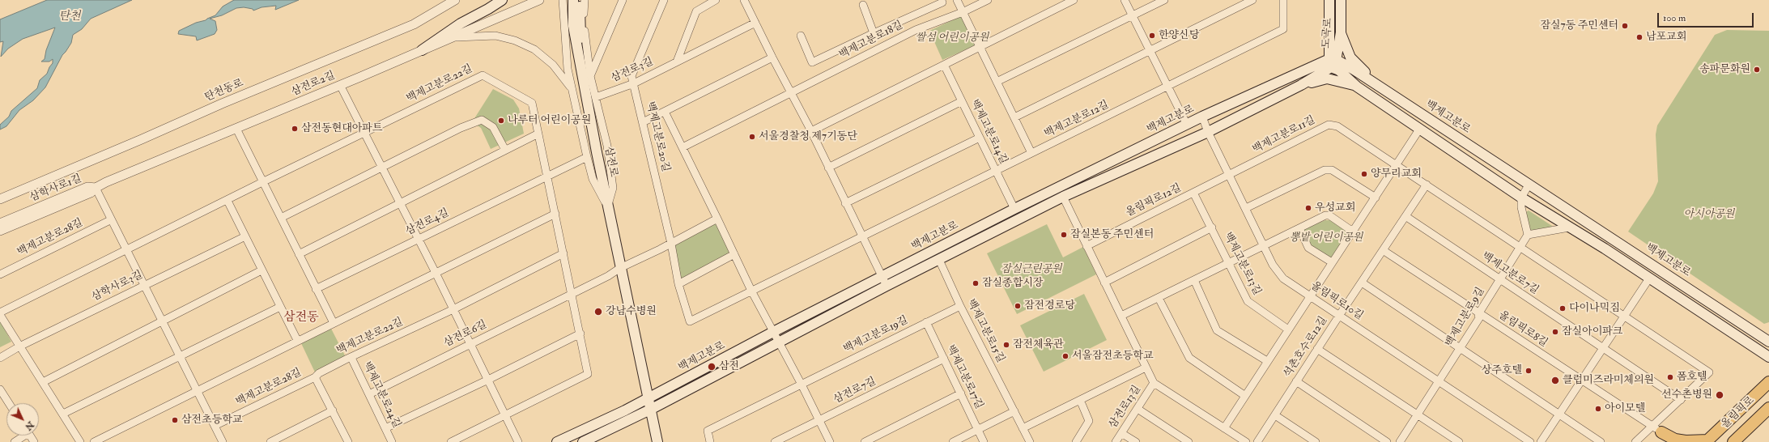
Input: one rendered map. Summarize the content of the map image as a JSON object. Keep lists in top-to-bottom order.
{
  "streets": {
    "main road": [
      "도곡로",
      "백제고분로",
      "삼전로",
      "올림픽로"
    ],
    "street": [
      "백제고분로18길",
      "삼전로3길",
      "삼전로2길",
      "백제고분로22길",
      "탄천동로",
      "백제고분로12길",
      "백제고분로14길",
      "백제고분로11길",
      "백제고분로20길",
      "삼학사로1길",
      "올림픽로12길",
      "삼전로4길",
      "백제고분로28길",
      "백제고분로13길",
      "백제고분로7길",
      "삼학사로3길",
      "올림픽로10길",
      "백제고분로9길",
      "올림픽로8길",
      "백제고분로15길",
      "삼전로6길",
      "백제고분로19길",
      "석촌호수로12길",
      "백제고분로17길",
      "삼전로7길",
      "백제고분로24길",
      "삼전로13길"
    ]
  },
  "crossings": [
    ["도곡로", "백제고분로"],
    ["백제고분로18길", "백제고분로20길"],
    ["삼전로3길", "백제고분로20길"],
    ["삼전로2길", "삼학사로1길"],
    ["백제고분로22길", "백제고분로28길"],
    ["백제고분로22길", "백제고분로24길"],
    ["백제고분로", "백제고분로14길"],
    ["백제고분로", "백제고분로20길"],
    ["백제고분로", "삼전로"],
    ["백제고분로", "올림픽로10길"],
    ["백제고분로12길", "백제고분로14길"],
    ["백제고분로11길", "올림픽로12길"],
    ["백제고분로11길", "올림픽로10길"],
    ["백제고분로11길", "석촌호수로12길"],
    ["삼전로", "삼전로6길"],
    ["올림픽로12길", "백제고분로13길"],
    ["올림픽로12길", "올림픽로10길"],
    ["백제고분로7길", "백제고분로9길"],
    ["백제고분로7길", "석촌호수로12길"],
    ["올림픽로10길", "백제고분로9길"],
    ["올림픽로10길", "석촌호수로12길"],
    ["백제고분로9길", "올림픽로8길"],
    ["올림픽로8길", "석촌호수로12길"],
    ["백제고분로15길", "백제고분로19길"],
    ["삼전로6길", "백제고분로24길"],
    ["백제고분로19길", "백제고분로17길"],
    ["백제고분로17길", "삼전로7길"]
  ],
  "districts": ["삼전동"],
  "water": ["탄천"],
  "parks": [
    "쌀섬 어린이공원",
    "아시아공원",
    "뽕밭 어린이공원",
    "잠실근린공원"
  ],
  "places": [
    "잠실7동 주민센터",
    "한양신당",
    "남포교회",
    "송파문화원",
    "나루터 어린이공원",
    "삼전동현대아파트",
    "서울경찰청 제7기동단",
    "양무리교회",
    "우성교회",
    "잠실본동 주민센터",
    "잠실종합시장",
    "잠전경로당",
    "다이나믹짐",
    "강남수병원",
    "잠실아이파크",
    "잠전체육관",
    "서울잠전초등학교",
    "삼전",
    "상주호텔",
    "폼호텔",
    "클럽미즈라미체의원",
    "선수촌병원",
    "아이모텔",
    "삼전초등학교"
  ],
  "scale_bar": "100 m",
  "north": "bottom right"
}
